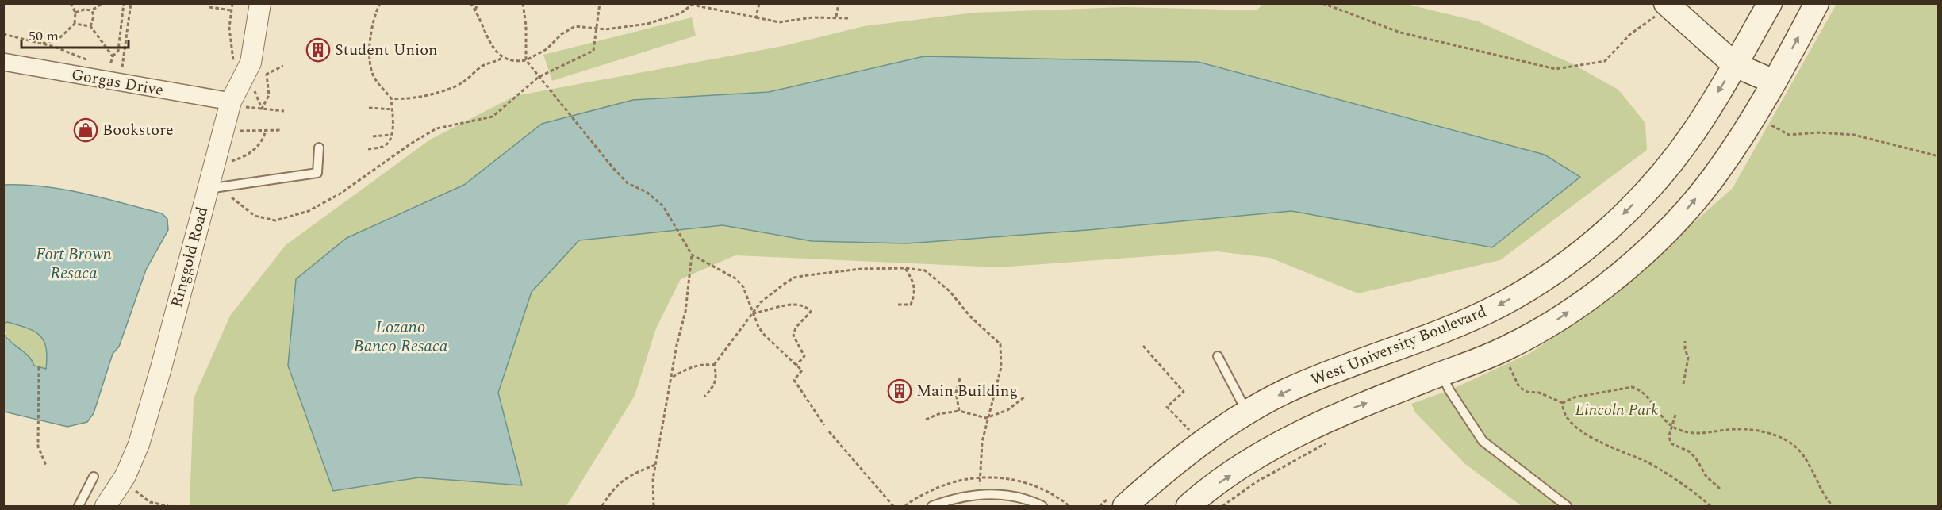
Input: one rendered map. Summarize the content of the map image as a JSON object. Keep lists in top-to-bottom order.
{
  "streets": {
    "main road": ["West University Boulevard"],
    "street": ["Gorgas Drive", "Ringgold Road"]
  },
  "crossings": [
    ["Gorgas Drive", "Ringgold Road"]
  ],
  "water": ["Fort Brown Resaca", "Lozano Banco Resaca"],
  "parks": ["Lincoln Park"],
  "places": {
    "building": ["Student Union", "Main Building"],
    "shop": ["Bookstore"]
  },
  "scale_bar": "50 m"
}
